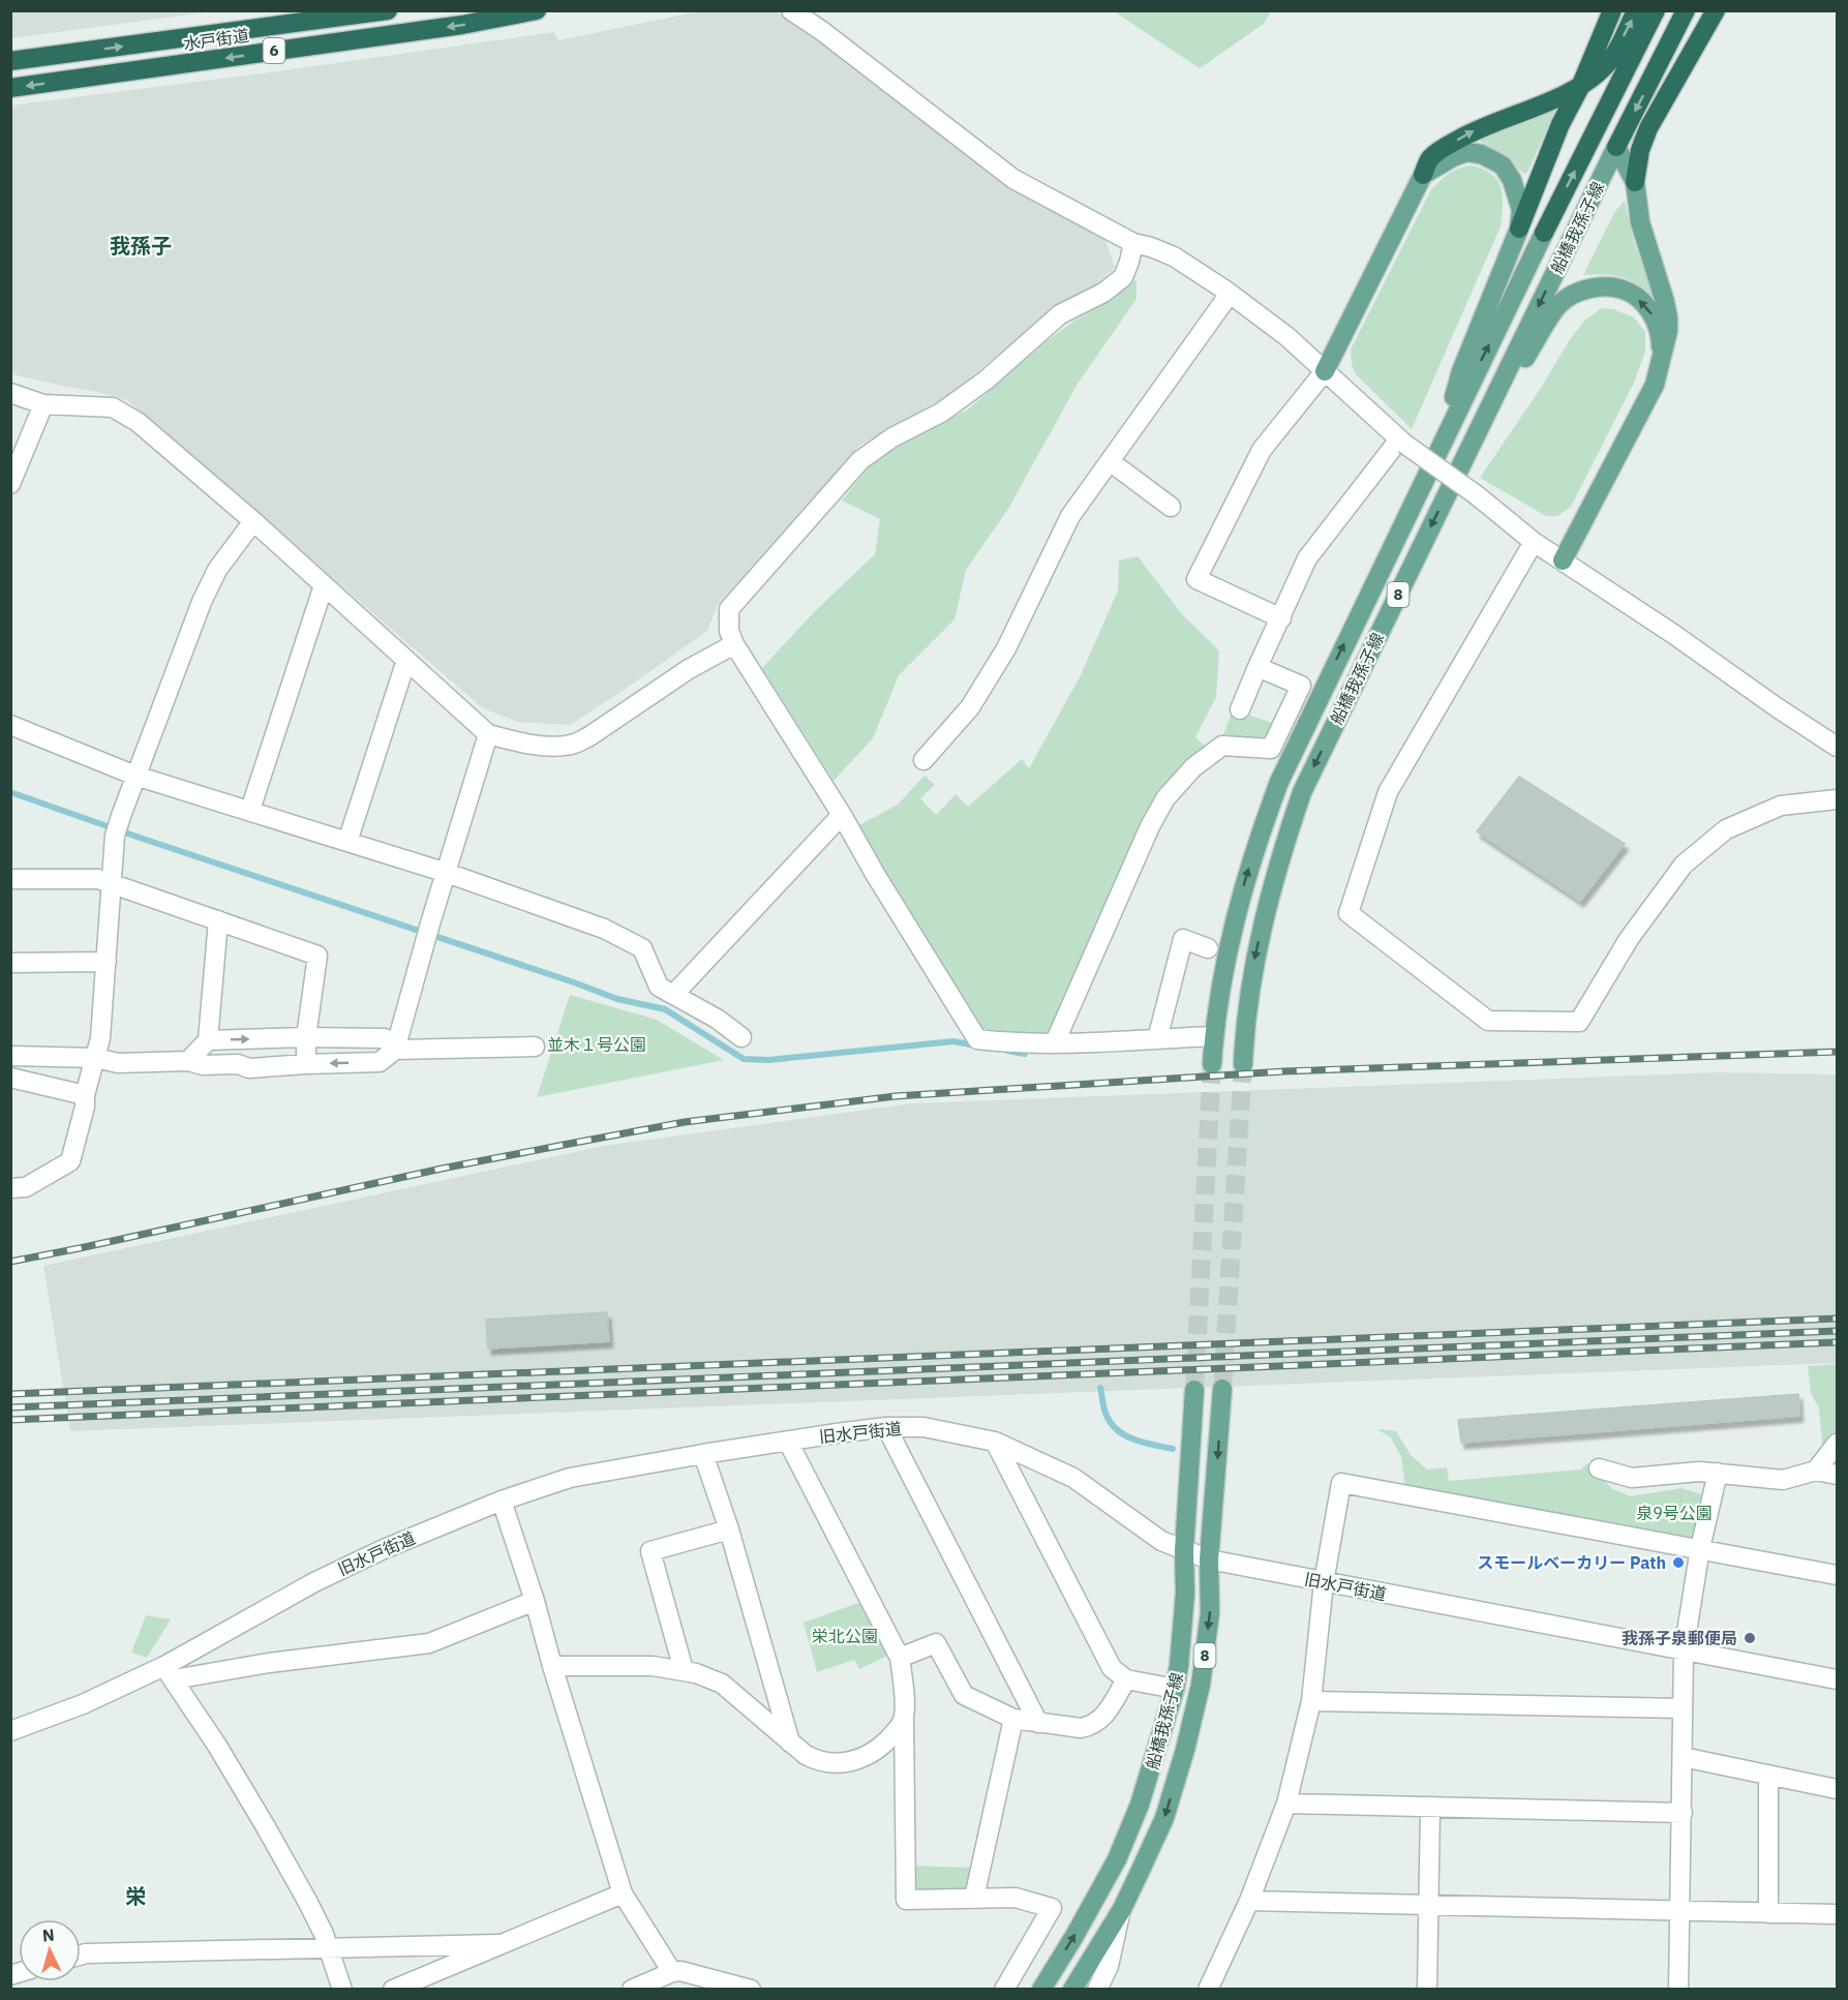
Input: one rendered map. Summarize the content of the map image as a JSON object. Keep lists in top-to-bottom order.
{
  "streets": {
    "highway": ["水戸街道", "6"],
    "main road": ["船橋我孫子線", "8"],
    "street": ["旧水戸街道"]
  },
  "crossings": [
    ["船橋我孫子線", "旧水戸街道"]
  ],
  "districts": ["我孫子", "栄"],
  "parks": ["並木１号公園", "泉9号公園", "栄北公園"],
  "places": ["スモールベーカリー Path", "我孫子泉郵便局"],
  "north": "top"
}
